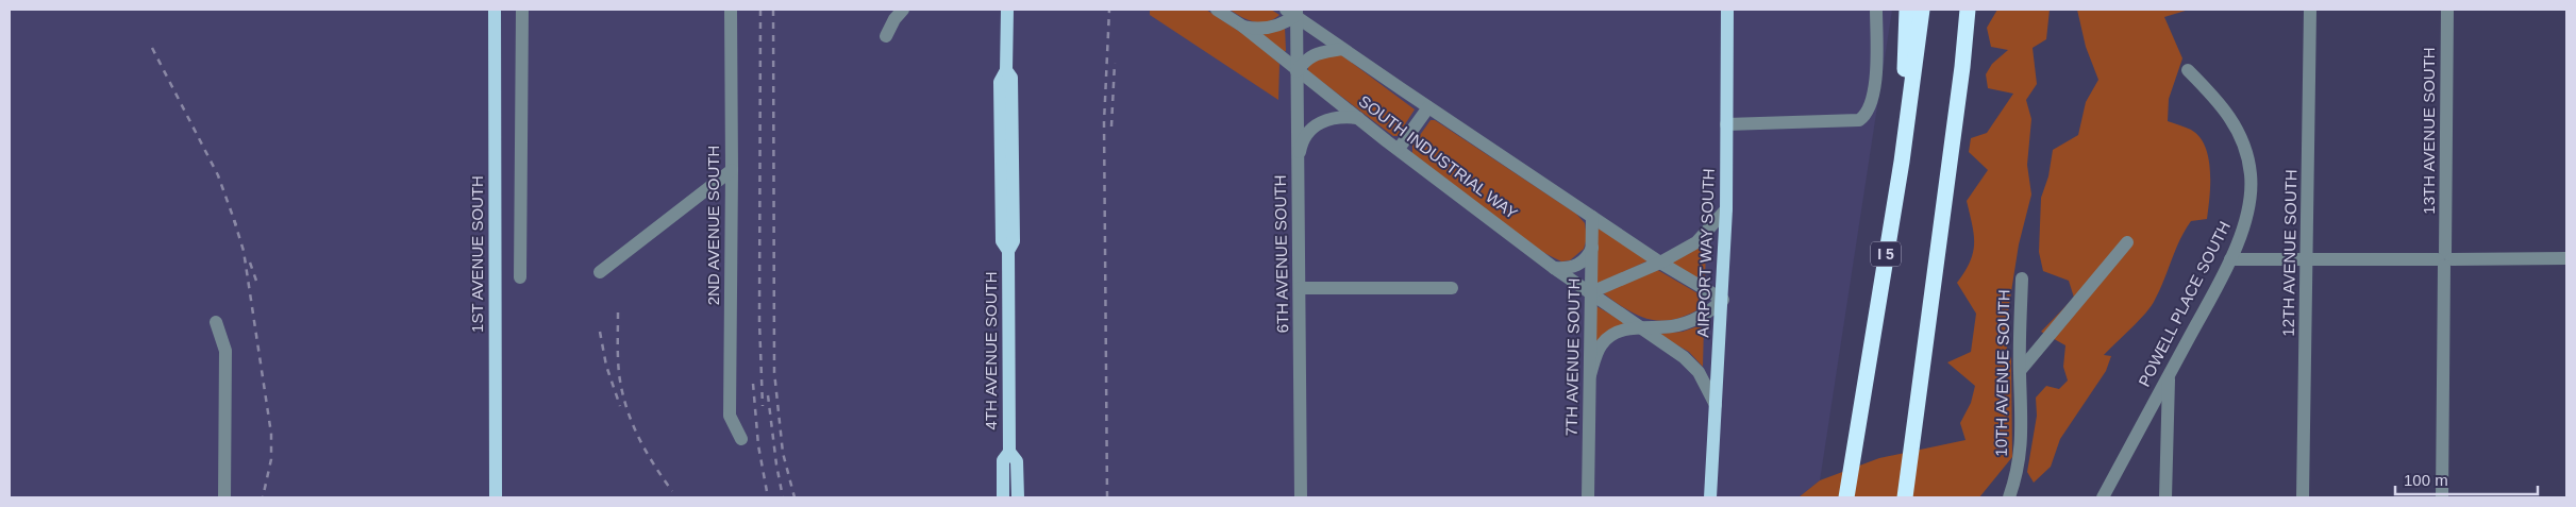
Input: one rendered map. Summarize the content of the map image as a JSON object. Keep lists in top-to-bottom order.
{
  "streets": {
    "highway": ["I 5"],
    "main road": ["AIRPORT WAY SOUTH", "1ST AVENUE SOUTH", "4TH AVENUE SOUTH"],
    "street": [
      "13TH AVENUE SOUTH",
      "SOUTH INDUSTRIAL WAY",
      "2ND AVENUE SOUTH",
      "12TH AVENUE SOUTH",
      "6TH AVENUE SOUTH",
      "POWELL PLACE SOUTH",
      "7TH AVENUE SOUTH",
      "10TH AVENUE SOUTH"
    ]
  },
  "crossings": [
    ["SOUTH INDUSTRIAL WAY", "AIRPORT WAY SOUTH"],
    ["SOUTH INDUSTRIAL WAY", "6TH AVENUE SOUTH"],
    ["SOUTH INDUSTRIAL WAY", "7TH AVENUE SOUTH"]
  ],
  "scale_bar": "100 m"
}
